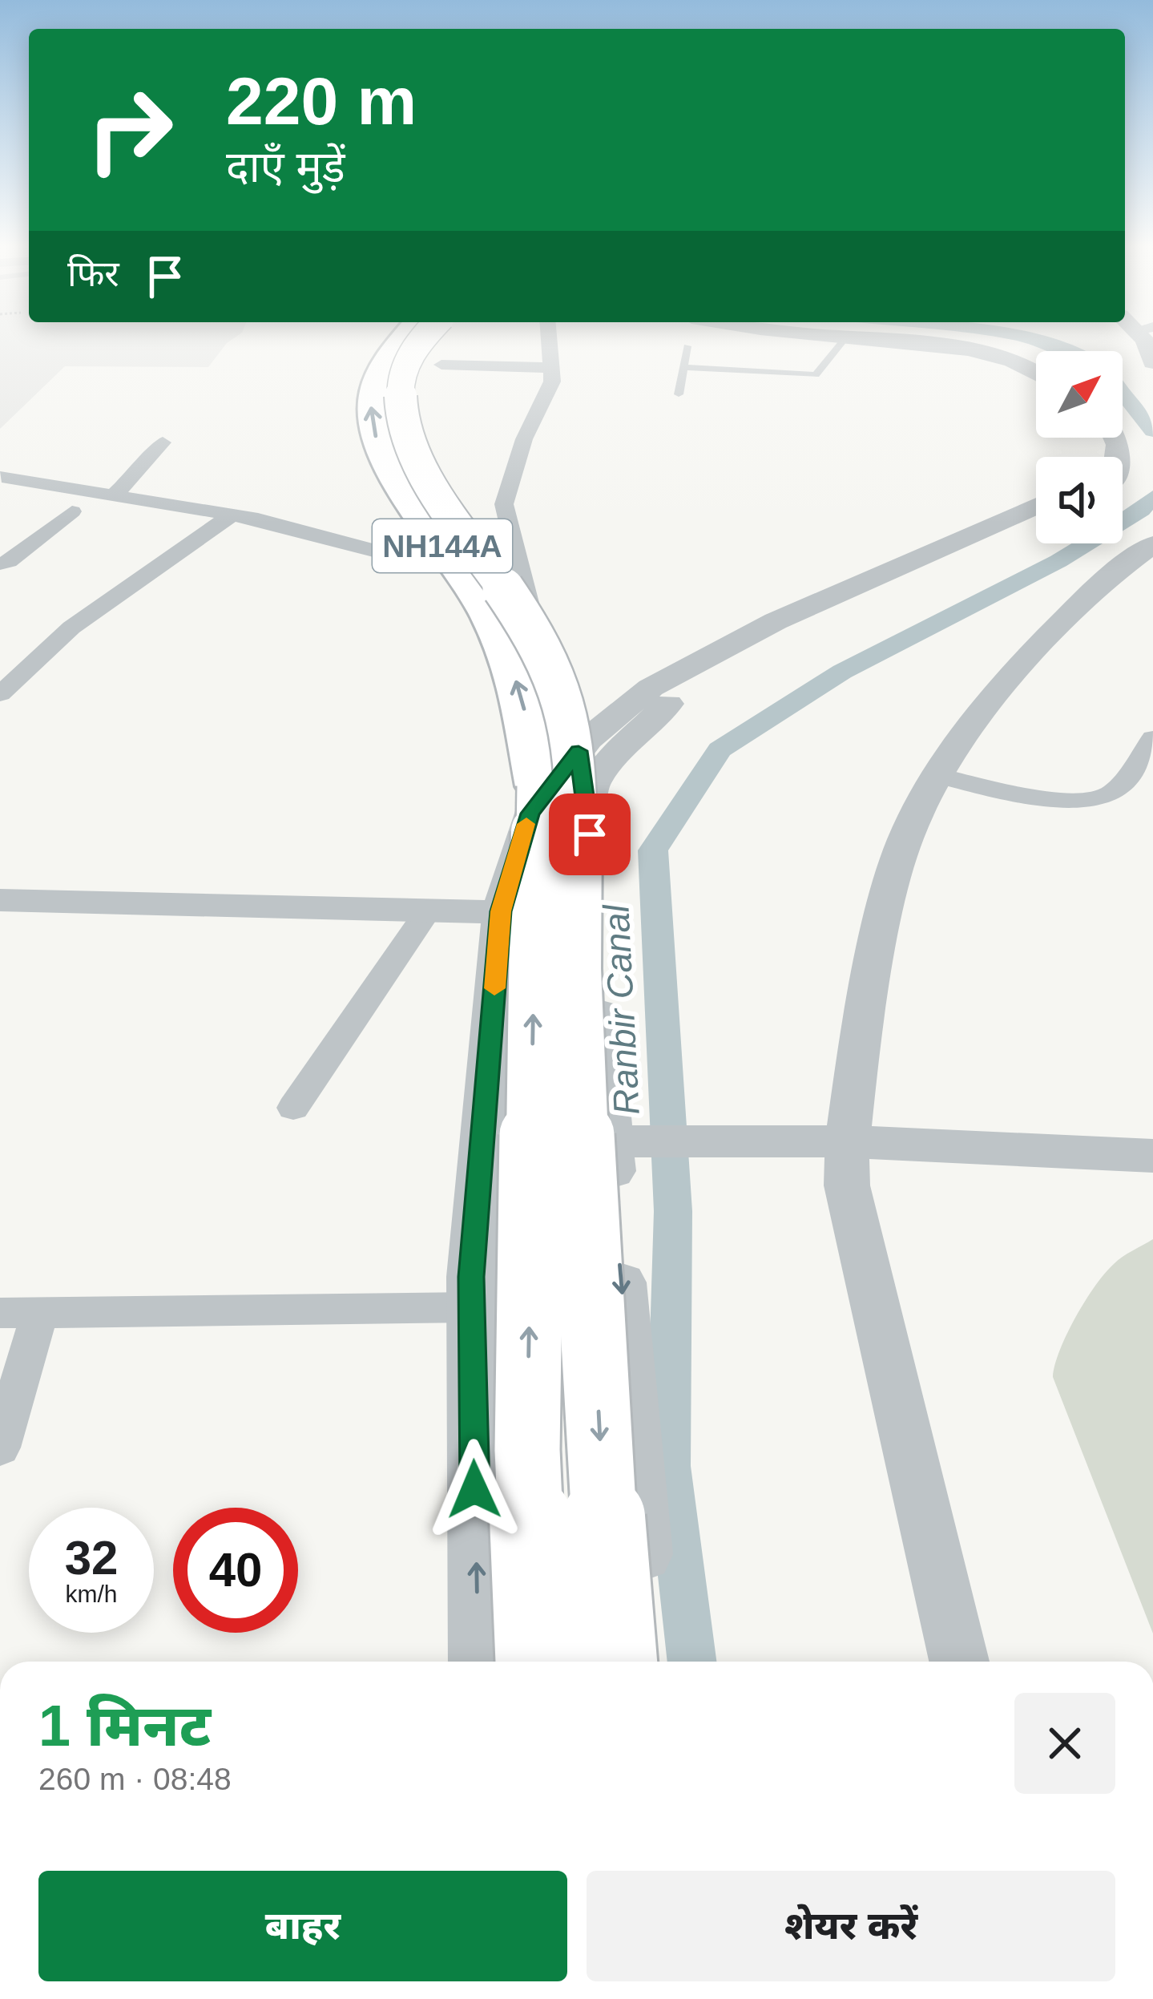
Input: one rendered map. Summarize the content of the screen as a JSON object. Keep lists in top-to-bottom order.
{
  "streets": {
    "highway": ["NH144A"]
  },
  "water": ["Ranbir Canal"],
  "north": "top right",
  "page": {
    "turn": ["220 m", "दाएँ मुड़ें"],
    "then": "फिर",
    "speed": "32 km/h",
    "limit": "40",
    "heading": ["1 मिनट", "260 m · 08:48"],
    "buttons": ["बाहर", "शेयर करें"]
  }
}
